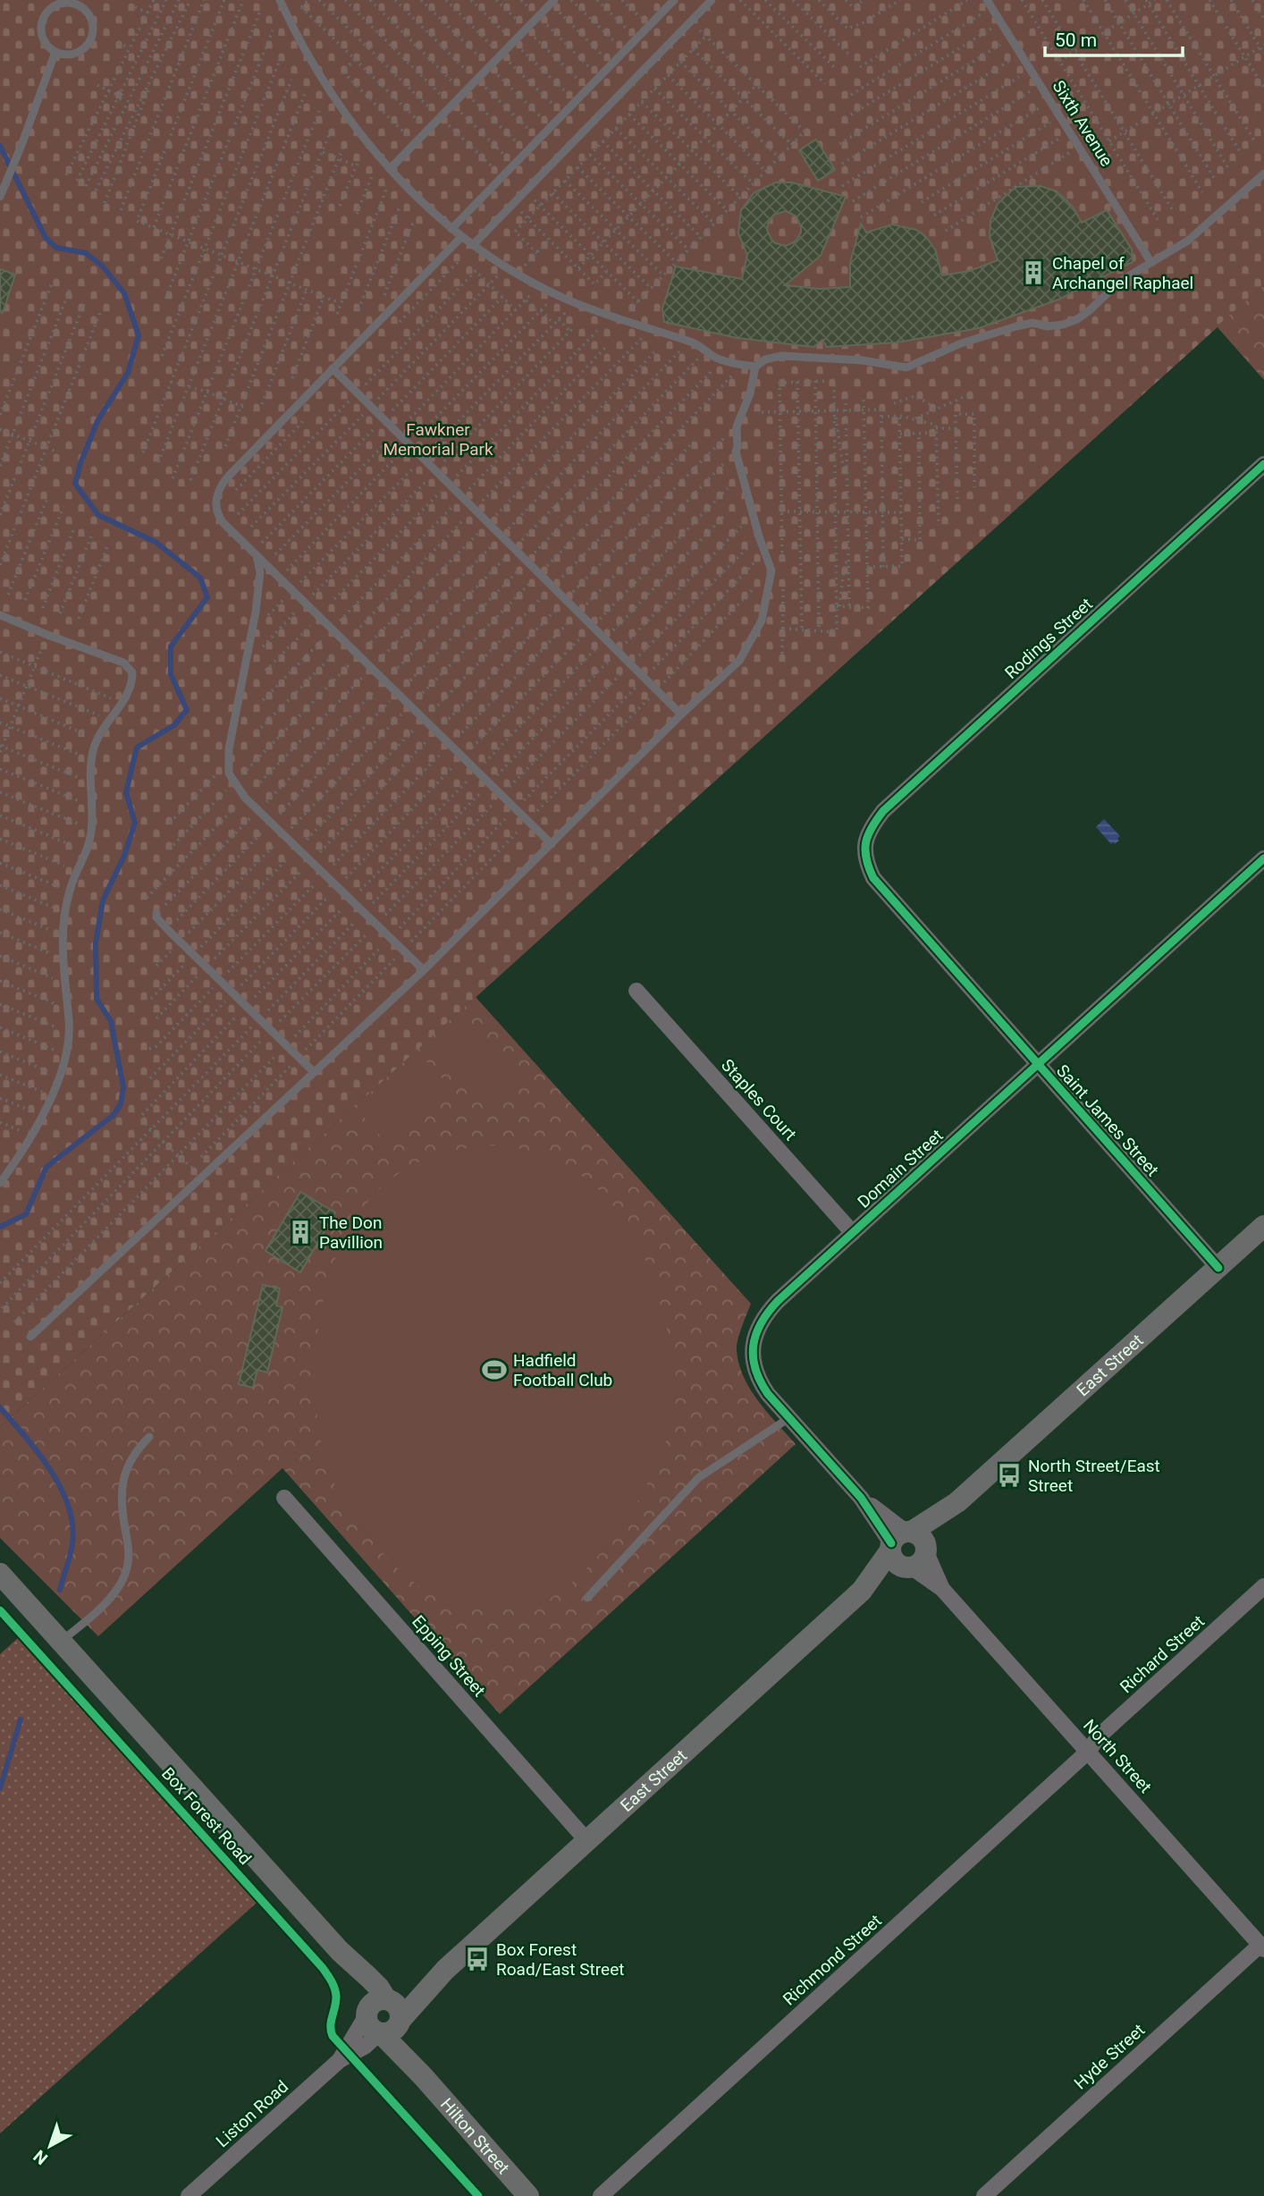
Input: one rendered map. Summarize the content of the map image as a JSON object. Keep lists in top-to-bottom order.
{
  "streets": {
    "street": [
      "Rodings Street",
      "Staples Court",
      "Saint James Street",
      "Domain Street",
      "East Street",
      "Richard Street",
      "Epping Street",
      "North Street",
      "Box Forest Road",
      "Richmond Street",
      "Hyde Street",
      "Liston Road",
      "Hilton Street"
    ],
    "lane": ["Sixth Avenue"]
  },
  "crossings": [
    ["Rodings Street", "Saint James Street"],
    ["Staples Court", "Domain Street"],
    ["Saint James Street", "Domain Street"],
    ["Saint James Street", "East Street"],
    ["Domain Street", "East Street"],
    ["Domain Street", "North Street"],
    ["East Street", "Epping Street"],
    ["East Street", "North Street"],
    ["East Street", "Liston Road"],
    ["East Street", "Hilton Street"],
    ["Richard Street", "North Street"],
    ["Richard Street", "Richmond Street"],
    ["North Street", "Richmond Street"],
    ["North Street", "Hyde Street"],
    ["Box Forest Road", "Hilton Street"],
    ["Liston Road", "Hilton Street"]
  ],
  "parks": ["Fawkner Memorial Park"],
  "places": {
    "building": ["Chapel of Archangel Raphael", "The Don Pavillion"],
    "sports": ["Hadfield Football Club"],
    "bus stop": ["North Street/East Street", "Box Forest Road/East Street"]
  },
  "scale_bar": "50 m",
  "north": "bottom left"
}
